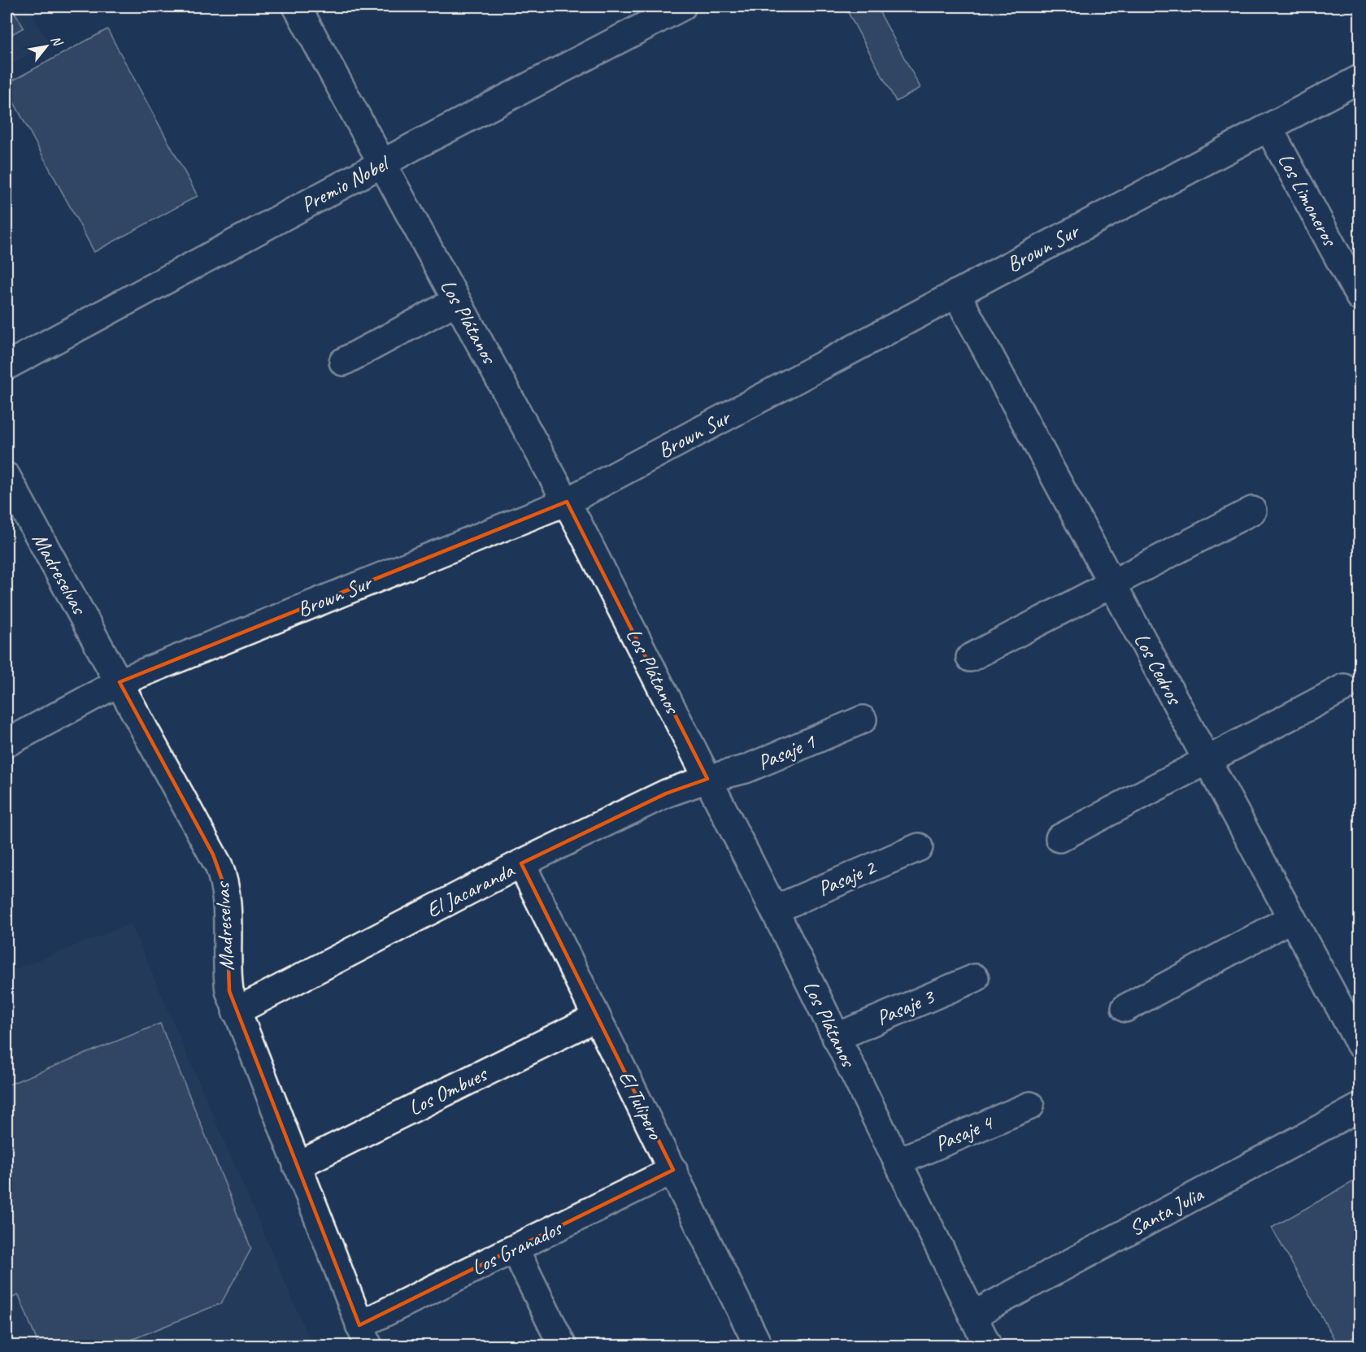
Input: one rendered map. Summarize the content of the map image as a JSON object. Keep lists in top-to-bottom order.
{
  "streets": {
    "street": [
      "Premio Nobel",
      "Los Limoneros",
      "Brown Sur",
      "Los Plátanos",
      "Madreselvas",
      "Los Cedros",
      "Pasaje 1",
      "Pasaje 2",
      "El Jacaranda",
      "Pasaje 3",
      "Los Ombues",
      "El Tulipero",
      "Pasaje 4",
      "Santa Julia",
      "Los Granados"
    ]
  },
  "crossings": [
    ["Premio Nobel", "Los Plátanos"],
    ["Los Limoneros", "Brown Sur"],
    ["Brown Sur", "Los Plátanos"],
    ["Brown Sur", "Madreselvas"],
    ["Brown Sur", "Los Cedros"],
    ["Los Plátanos", "Pasaje 1"],
    ["Los Plátanos", "Pasaje 2"],
    ["Los Plátanos", "El Jacaranda"],
    ["Los Plátanos", "Pasaje 3"],
    ["Los Plátanos", "Pasaje 4"],
    ["Los Plátanos", "Santa Julia"],
    ["Madreselvas", "El Jacaranda"],
    ["Madreselvas", "Los Ombues"],
    ["Madreselvas", "Los Granados"],
    ["Pasaje 1", "El Jacaranda"],
    ["El Jacaranda", "El Tulipero"],
    ["Los Ombues", "El Tulipero"],
    ["El Tulipero", "Los Granados"]
  ],
  "north": "top right"
}
